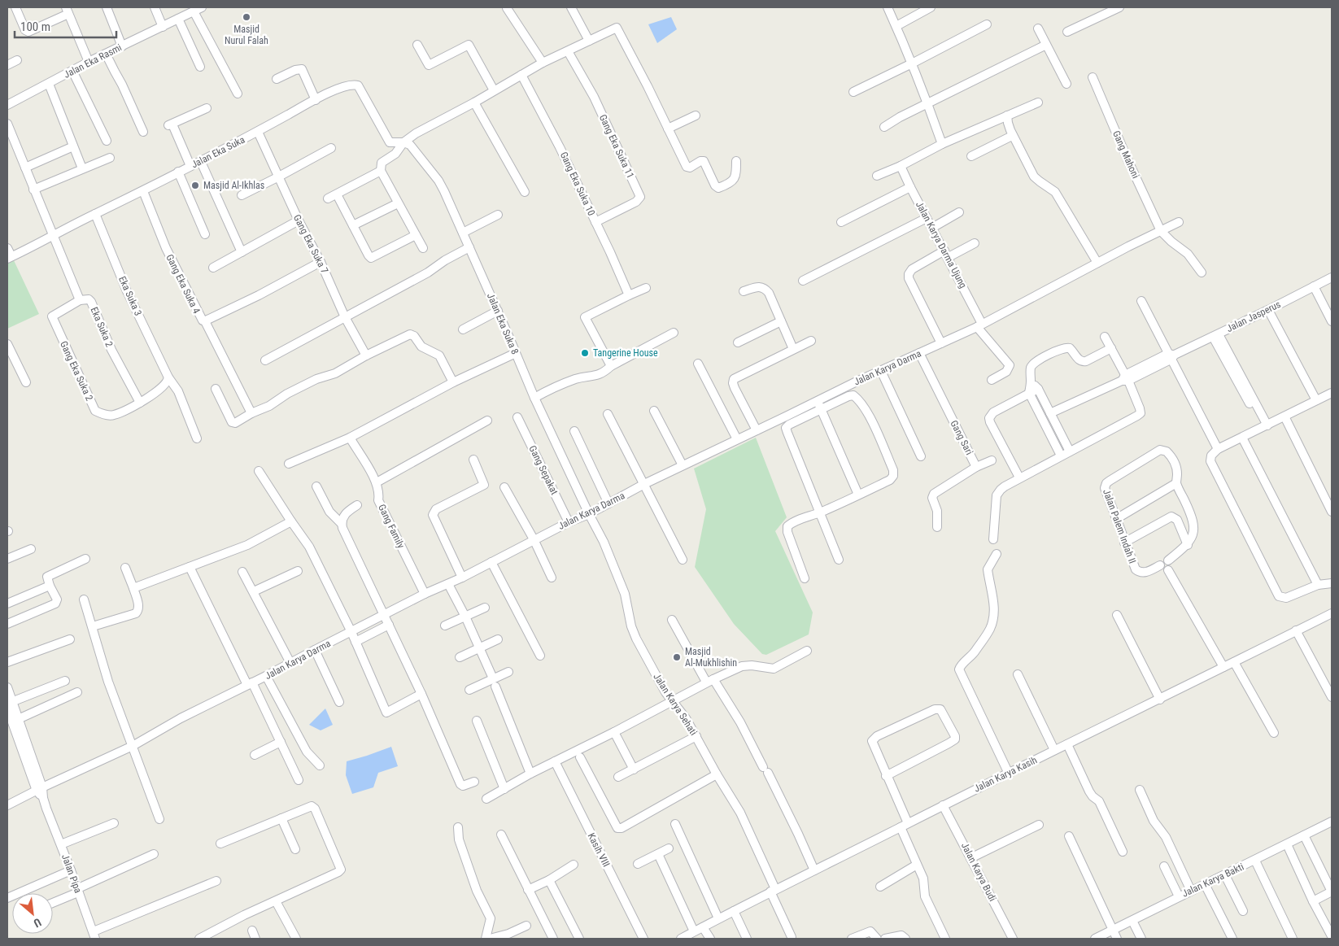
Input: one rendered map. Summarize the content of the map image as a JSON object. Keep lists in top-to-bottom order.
{
  "streets": {
    "street": [
      "Jalan Eka Rasmi",
      "Gang Eka Suka 11",
      "Jalan Eka Suka",
      "Gang Mahoni",
      "Gang Eka Suka 10",
      "Gang Eka Suka 7",
      "Jalan Karya Darma Ujung",
      "Gang Eka Suka 4",
      "Eka Suka 3",
      "Jalan Jasperus",
      "Jalan Eka Suka 8",
      "Eka Suka 2",
      "Jalan Karya Darma",
      "Gang Eka Suka 2",
      "Gang Sari",
      "Gang Sepakat",
      "Gang Family",
      "Jalan Palem Indah II",
      "Jalan Karya Sehati",
      "Jalan Karya Kasih",
      "Kasih VIII",
      "Jalan Karya Budi",
      "Jalan Pipa",
      "Jalan Karya Bakti"
    ]
  },
  "crossings": [
    ["Gang Eka Suka 11", "Gang Eka Suka 10"],
    ["Jalan Eka Suka", "Gang Eka Suka 7"],
    ["Jalan Eka Suka", "Gang Eka Suka 4"],
    ["Jalan Eka Suka", "Eka Suka 3"],
    ["Jalan Eka Suka", "Jalan Eka Suka 8"],
    ["Jalan Eka Suka", "Eka Suka 2"],
    ["Gang Mahoni", "Jalan Karya Darma"],
    ["Gang Eka Suka 7", "Gang Eka Suka 4"],
    ["Jalan Karya Darma Ujung", "Jalan Karya Darma"],
    ["Jalan Eka Suka 8", "Jalan Karya Darma"],
    ["Jalan Eka Suka 8", "Jalan Karya Sehati"],
    ["Eka Suka 2", "Gang Eka Suka 2"],
    ["Jalan Karya Darma", "Gang Sari"],
    ["Jalan Karya Darma", "Gang Sepakat"],
    ["Jalan Karya Darma", "Gang Family"],
    ["Jalan Karya Darma", "Jalan Karya Sehati"],
    ["Jalan Karya Darma", "Jalan Pipa"],
    ["Jalan Karya Sehati", "Jalan Karya Kasih"],
    ["Jalan Karya Kasih", "Jalan Karya Budi"]
  ],
  "places": [
    "Masjid Nurul Falah",
    "Masjid Al-Ikhlas",
    "Tangerine House",
    "Masjid Al-Mukhlishin"
  ],
  "scale_bar": "100 m",
  "north": "bottom right"
}
